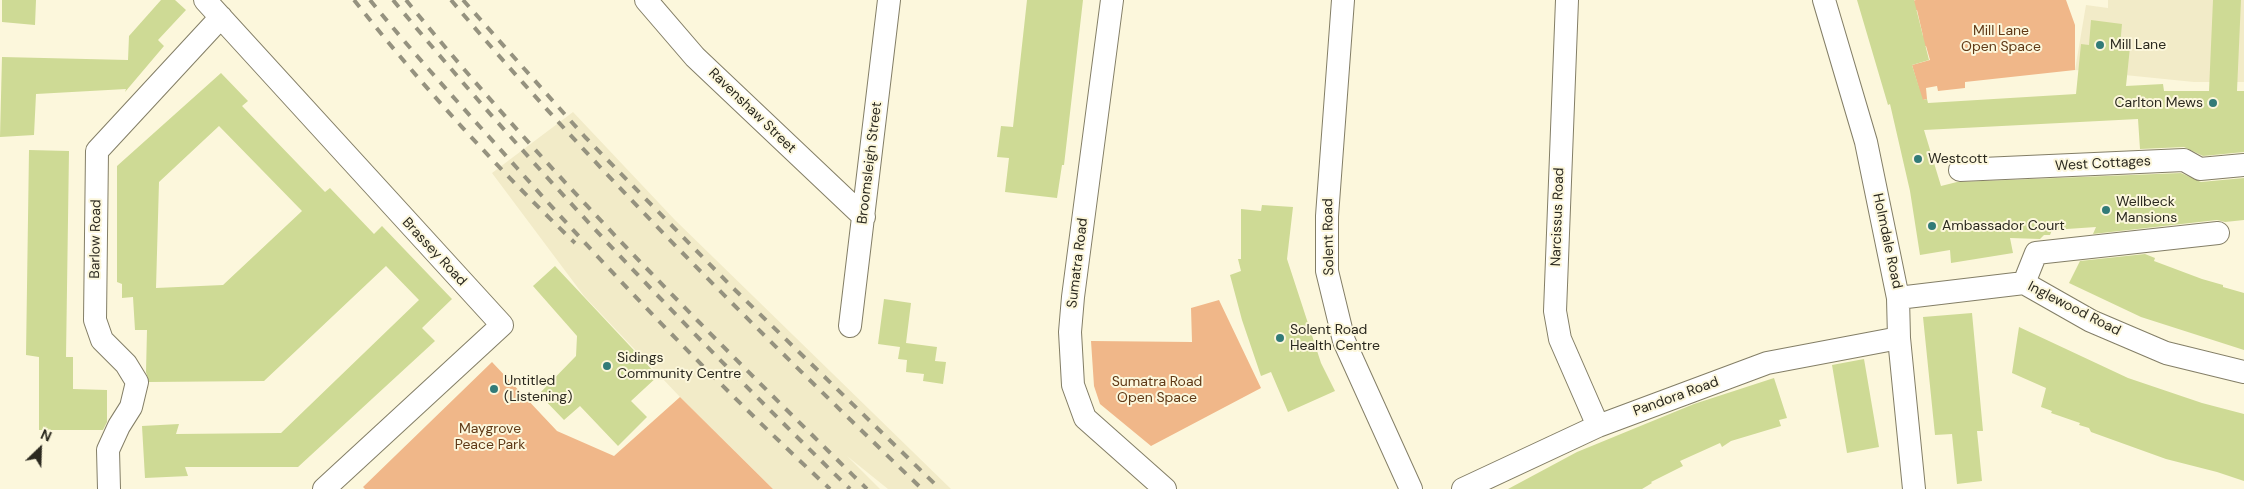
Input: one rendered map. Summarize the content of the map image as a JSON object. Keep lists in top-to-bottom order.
{
  "streets": {
    "street": [
      "Ravenshaw Street",
      "Broomsleigh Street",
      "West Cottages",
      "Narcissus Road",
      "Solent Road",
      "Barlow Road",
      "Holmdale Road",
      "Brassey Road",
      "Sumatra Road",
      "Inglewood Road",
      "Pandora Road"
    ]
  },
  "crossings": [
    ["Ravenshaw Street", "Broomsleigh Street"],
    ["Narcissus Road", "Pandora Road"],
    ["Barlow Road", "Brassey Road"],
    ["Holmdale Road", "Inglewood Road"],
    ["Holmdale Road", "Pandora Road"]
  ],
  "parks": ["Mill Lane Open Space", "Sumatra Road Open Space", "Maygrove Peace Park"],
  "places": [
    "Mill Lane",
    "Carlton Mews",
    "Westcott",
    "Wellbeck Mansions",
    "Ambassador Court",
    "Solent Road Health Centre",
    "Sidings Community Centre",
    "Untitled (Listening)"
  ],
  "north": "top right"
}
